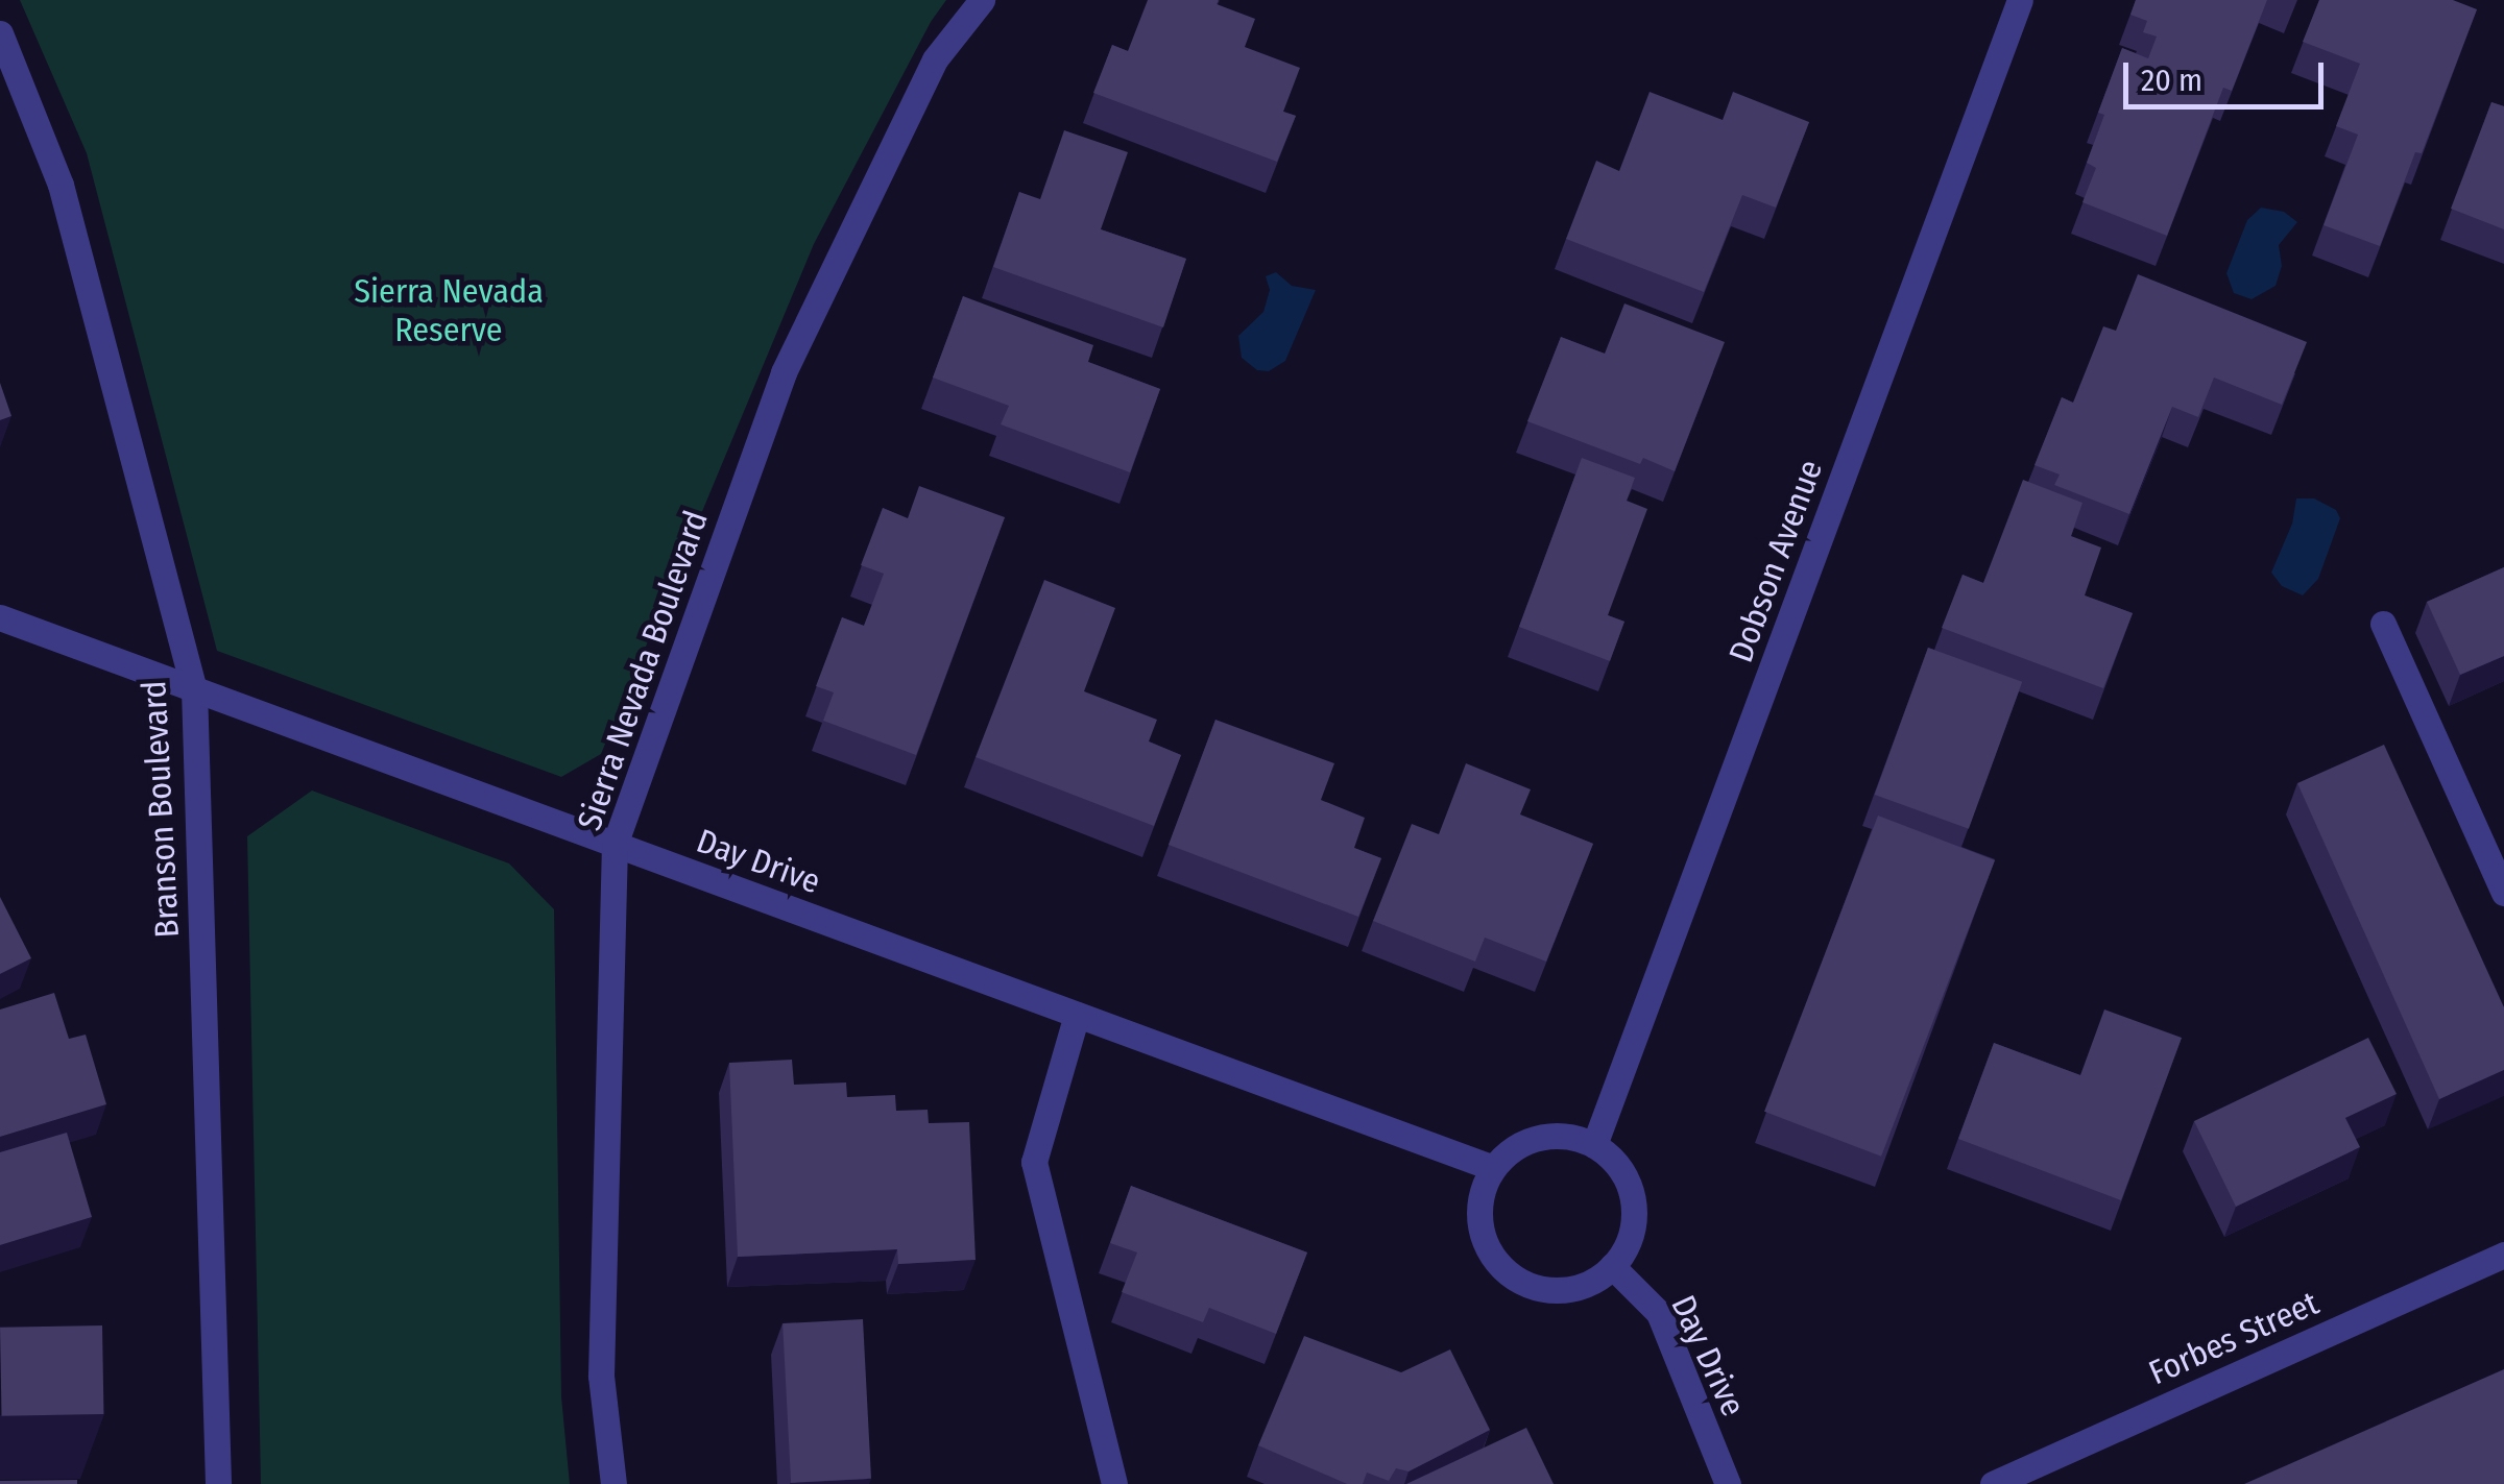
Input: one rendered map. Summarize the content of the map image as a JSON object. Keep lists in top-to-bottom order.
{
  "streets": {
    "street": [
      "Dobson Avenue",
      "Sierra Nevada Boulevard",
      "Branson Boulevard",
      "Day Drive",
      "Forbes Street"
    ]
  },
  "crossings": [
    ["Dobson Avenue", "Day Drive"],
    ["Sierra Nevada Boulevard", "Day Drive"],
    ["Branson Boulevard", "Day Drive"]
  ],
  "parks": ["Sierra Nevada Reserve"],
  "scale_bar": "20 m"
}
